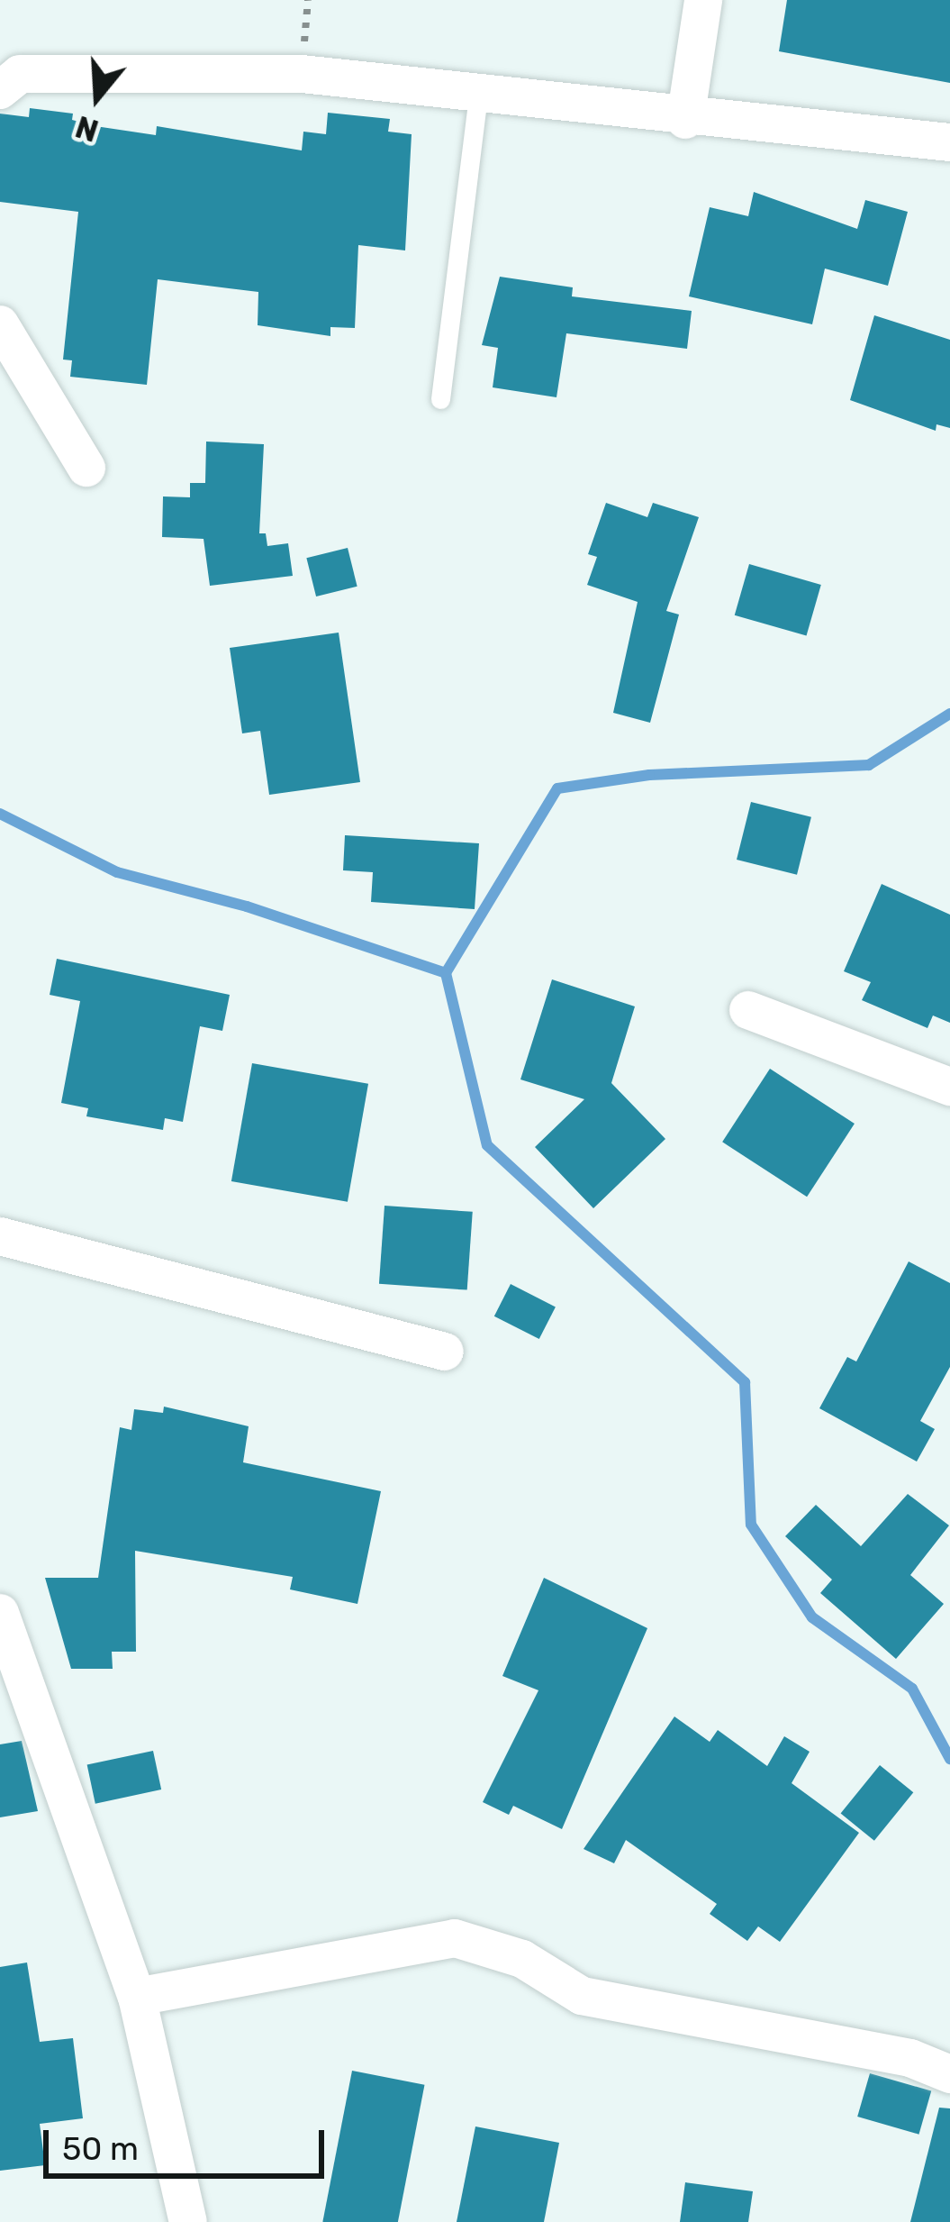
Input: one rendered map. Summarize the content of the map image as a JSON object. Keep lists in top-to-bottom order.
{
  "scale_bar": "50 m",
  "north": "bottom"
}
